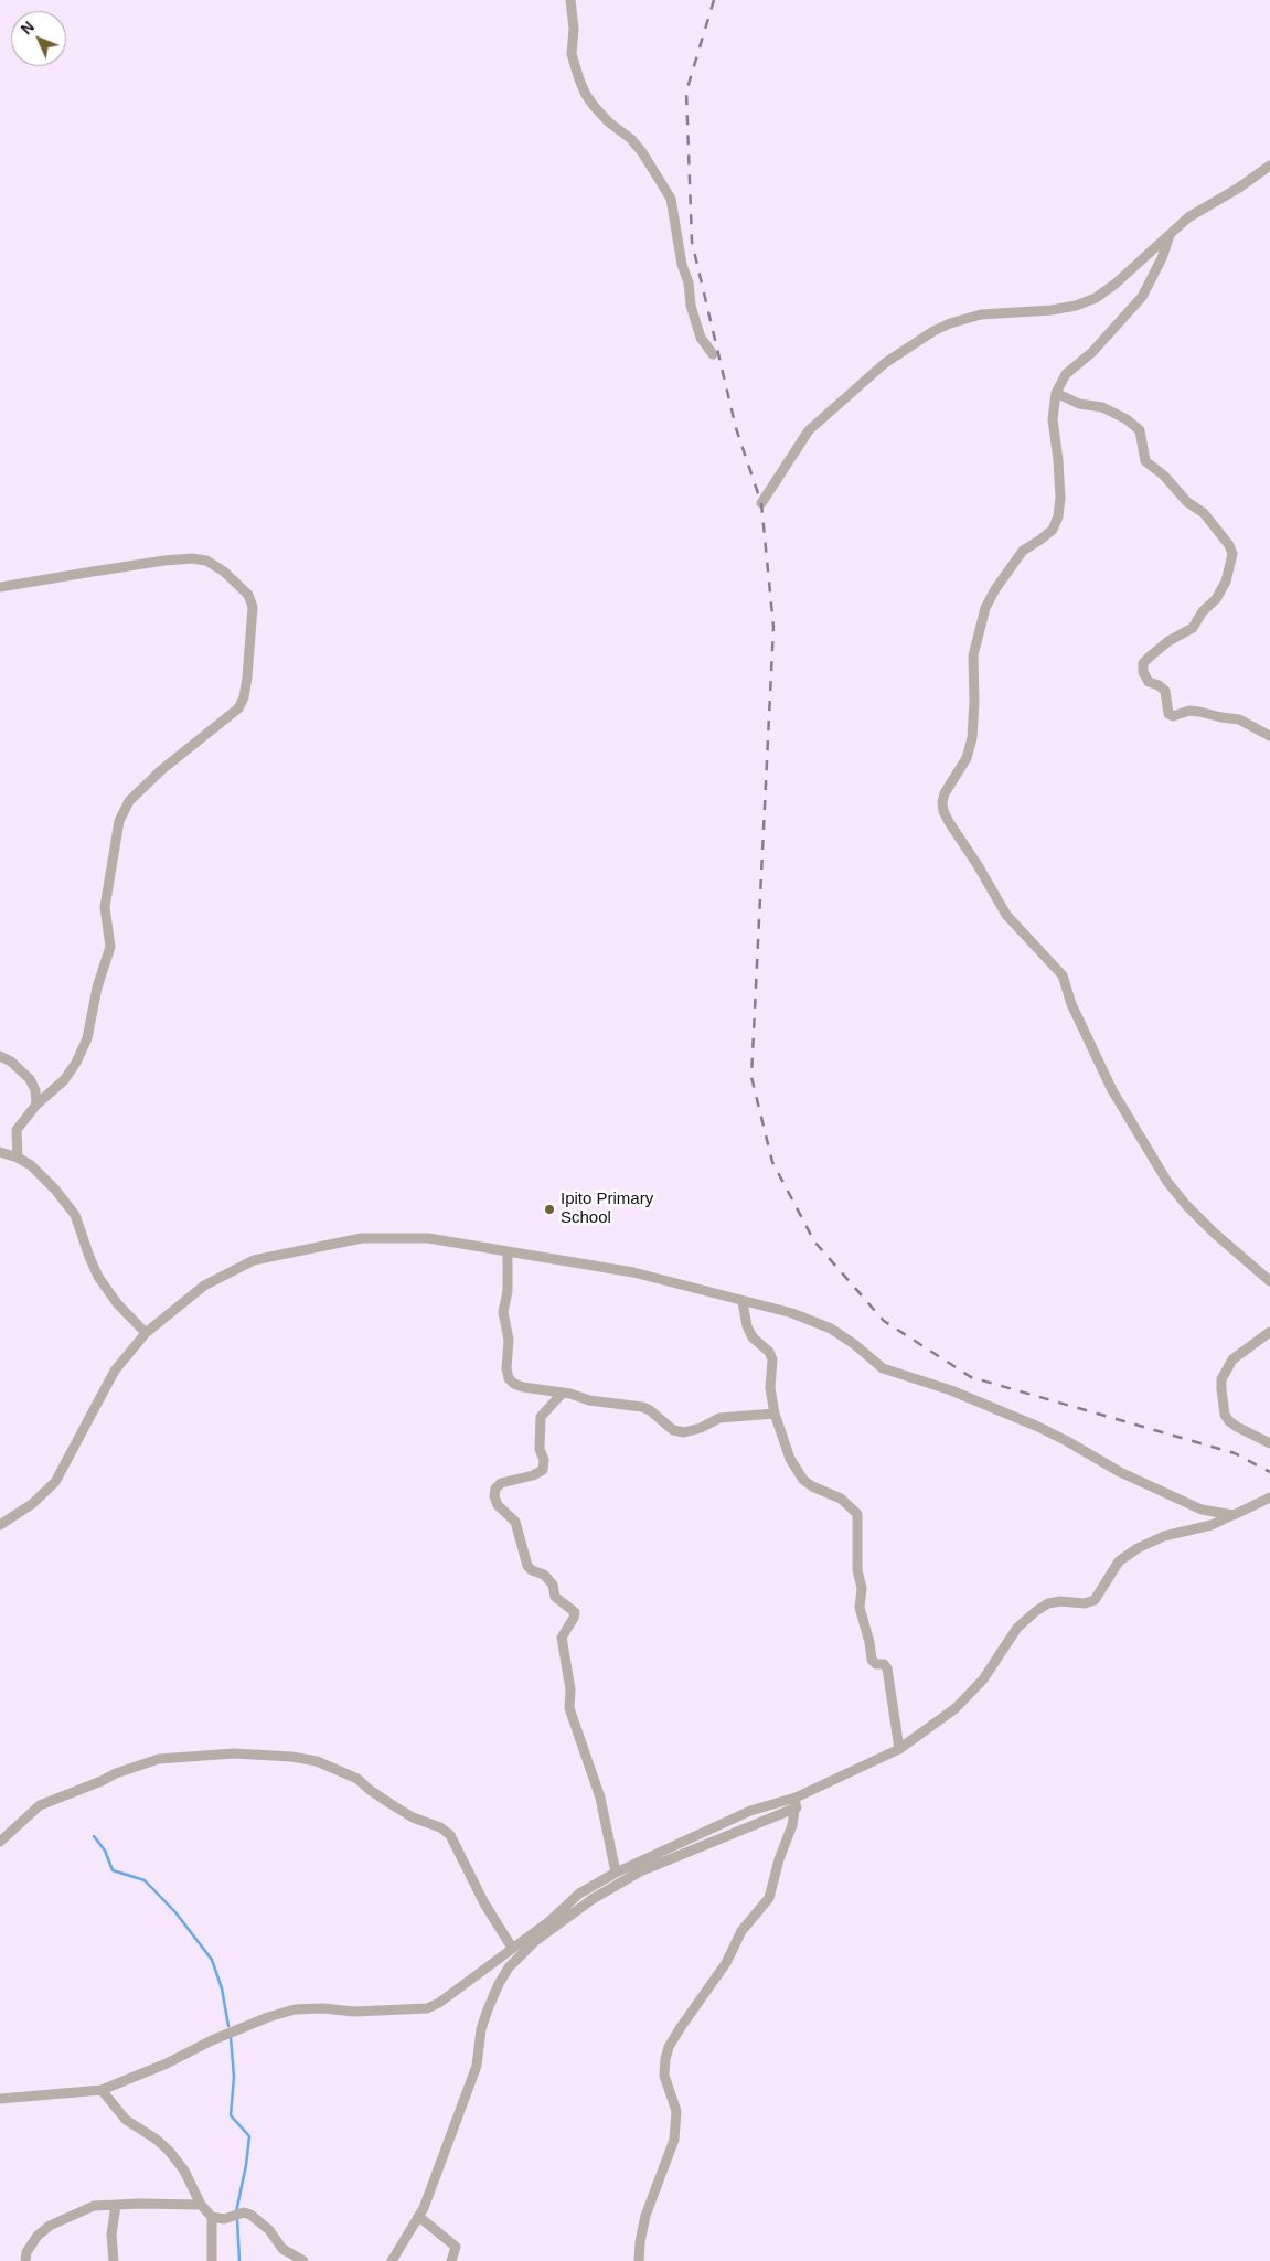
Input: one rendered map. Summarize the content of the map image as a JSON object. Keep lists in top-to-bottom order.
{
  "places": ["Ipito Primary School"],
  "north": "top left"
}
